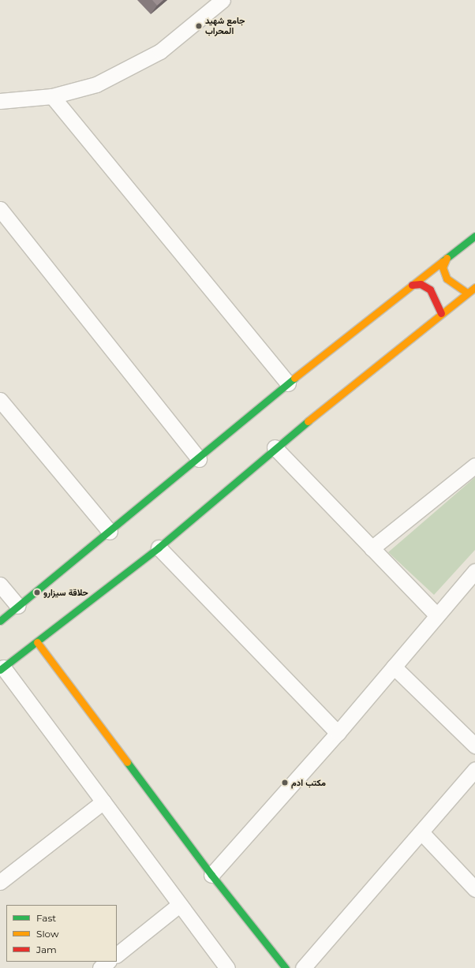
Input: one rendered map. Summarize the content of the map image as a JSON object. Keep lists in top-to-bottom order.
{
  "places": ["جامع شهيد المحراب", "حلاقة سيزارو", "مكتب ادم"],
  "legend": ["Fast", "Slow", "Jam"]
}
